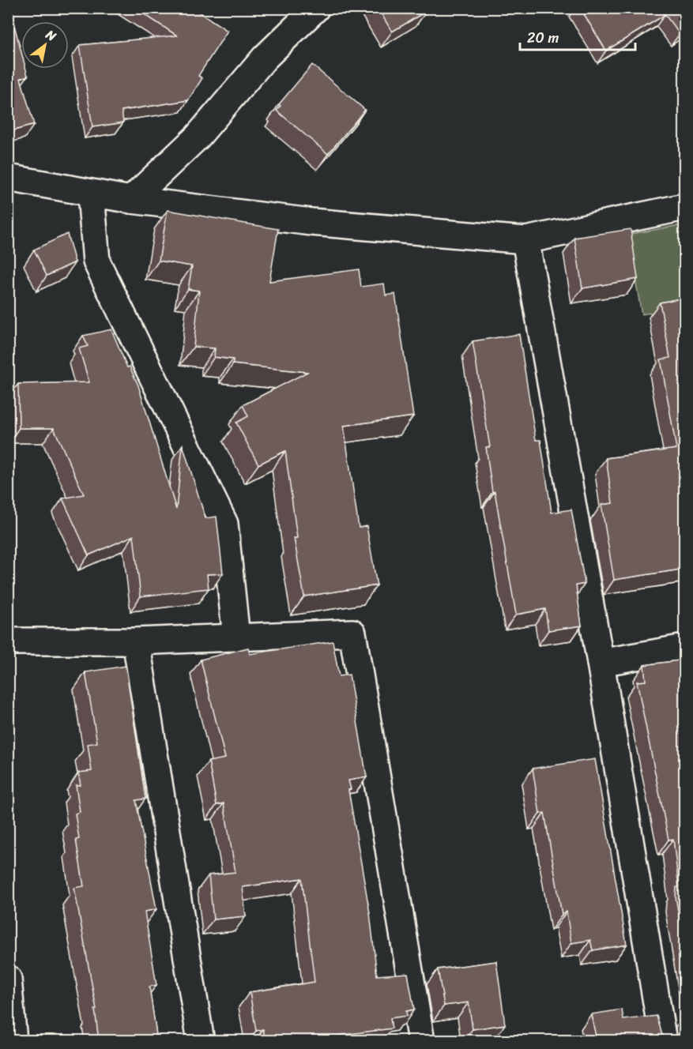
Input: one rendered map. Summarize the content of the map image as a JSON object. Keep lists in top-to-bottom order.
{
  "scale_bar": "20 m",
  "north": "top right"
}
